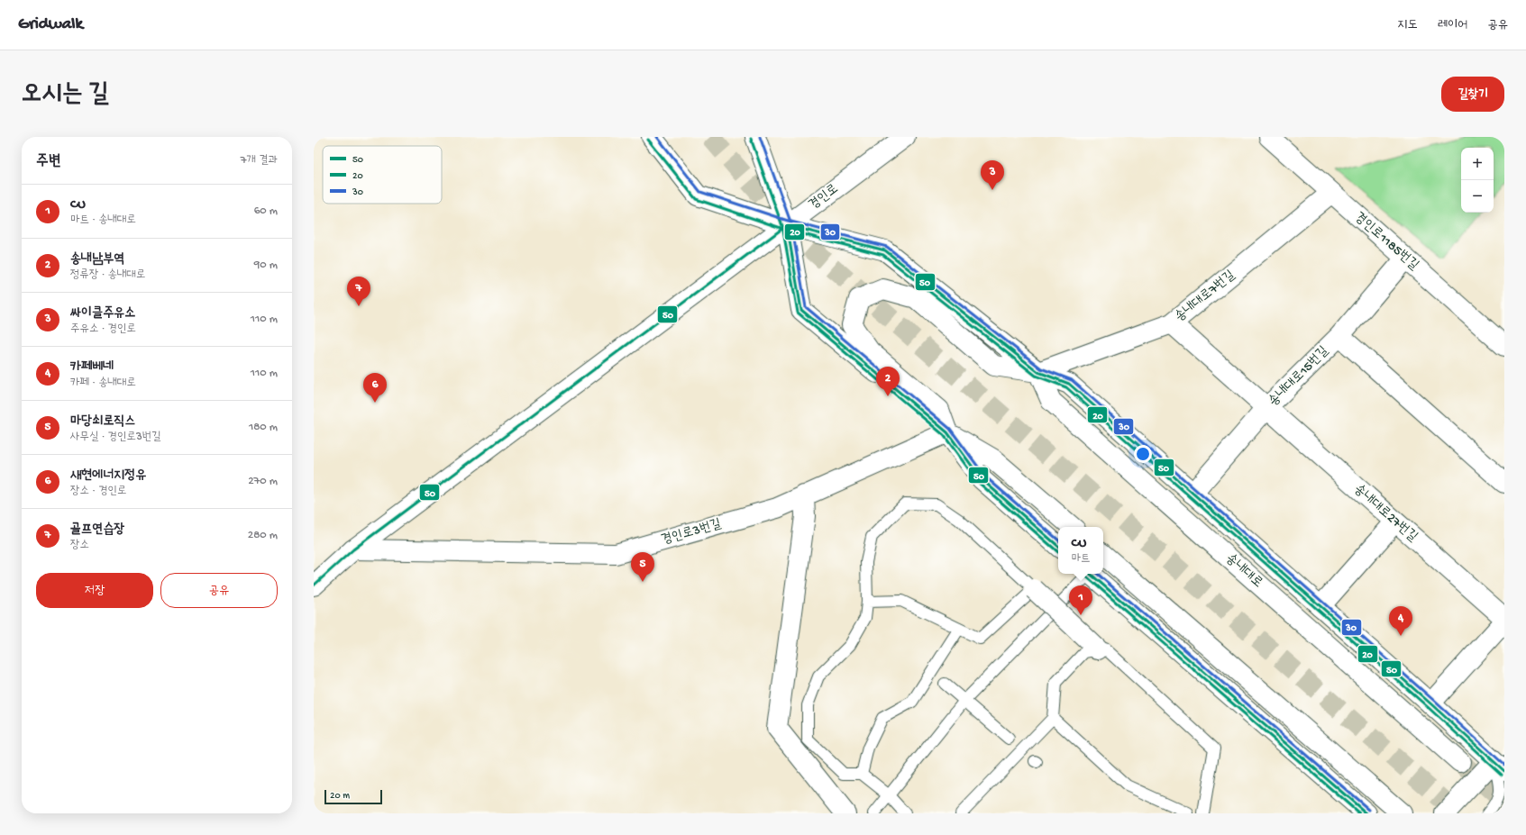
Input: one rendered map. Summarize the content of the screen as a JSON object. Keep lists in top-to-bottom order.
{
  "streets": {
    "street": [
      "경인로",
      "경인로1185번길",
      "송내대로7번길",
      "송내대로15번길",
      "송내대로27번길",
      "경인로3번길",
      "송내대로"
    ]
  },
  "crossings": [
    ["경인로", "경인로3번길"],
    ["경인로", "송내대로"],
    ["경인로1185번길", "송내대로7번길"],
    ["경인로1185번길", "송내대로15번길"],
    ["송내대로7번길", "송내대로27번길"],
    ["송내대로7번길", "송내대로"],
    ["송내대로15번길", "송내대로27번길"],
    ["송내대로15번길", "송내대로"]
  ],
  "lines": ["transit line 30", "transit line 20", "transit line 50"],
  "legend": ["50", "20", "30"],
  "scale_bar": "20 m",
  "page": {
    "header": "Gridwalk",
    "nav": ["지도", "레이어", "공유"],
    "buttons": [
      "길찾기",
      ["저장", "공유"]
    ],
    "title": "오시는 길",
    "heading": ["주변", "7개 결과"],
    "map_buttons": ["+", "−"],
    "pins": [
      "3",
      "7",
      "2",
      "6",
      "5",
      "1",
      "4"
    ],
    "list": [
      {
        "mark": "1",
        "name": "CU",
        "note": "마트 · 송내대로",
        "value": "60 m"
      },
      {
        "mark": "2",
        "name": "송내남부역",
        "note": "정류장 · 송내대로",
        "value": "90 m"
      },
      {
        "mark": "3",
        "name": "싸이클주유소",
        "note": "주유소 · 경인로",
        "value": "110 m"
      },
      {
        "mark": "4",
        "name": "카페베네",
        "note": "카페 · 송내대로",
        "value": "110 m"
      },
      {
        "mark": "5",
        "name": "마당쇠로직스",
        "note": "사무실 · 경인로3번길",
        "value": "180 m"
      },
      {
        "mark": "6",
        "name": "새현에너지정유",
        "note": "장소 · 경인로",
        "value": "270 m"
      },
      {
        "mark": "7",
        "name": "골프연습장",
        "note": "장소",
        "value": "280 m"
      }
    ],
    "popup": ["CU", "마트"],
    "scale": "20 m"
  }
}
